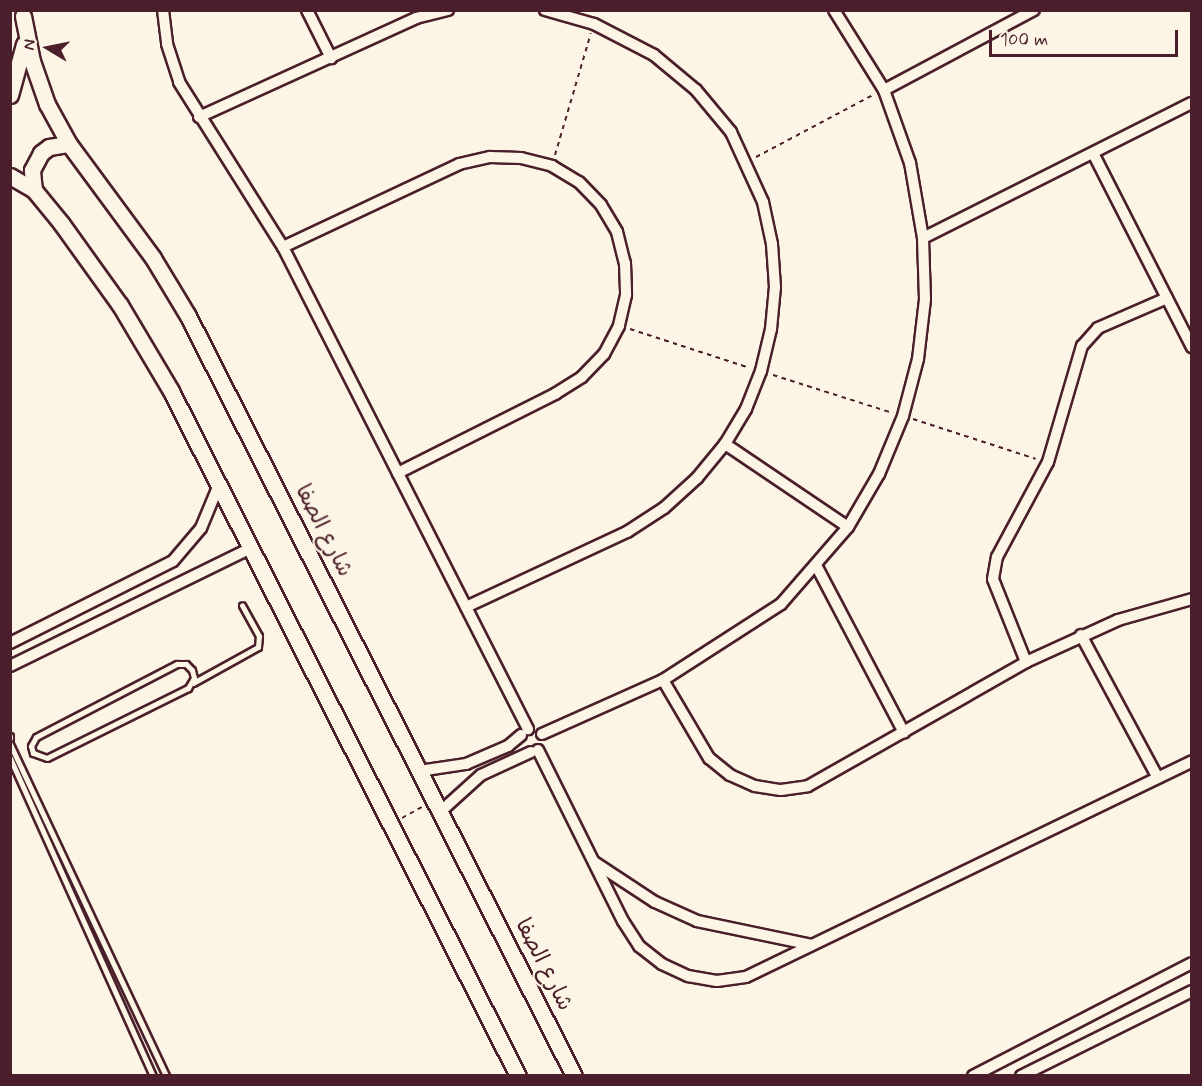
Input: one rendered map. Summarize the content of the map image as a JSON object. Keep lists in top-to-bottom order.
{
  "streets": {
    "street": ["شارع الصفا"]
  },
  "scale_bar": "100 m",
  "north": "left"
}
